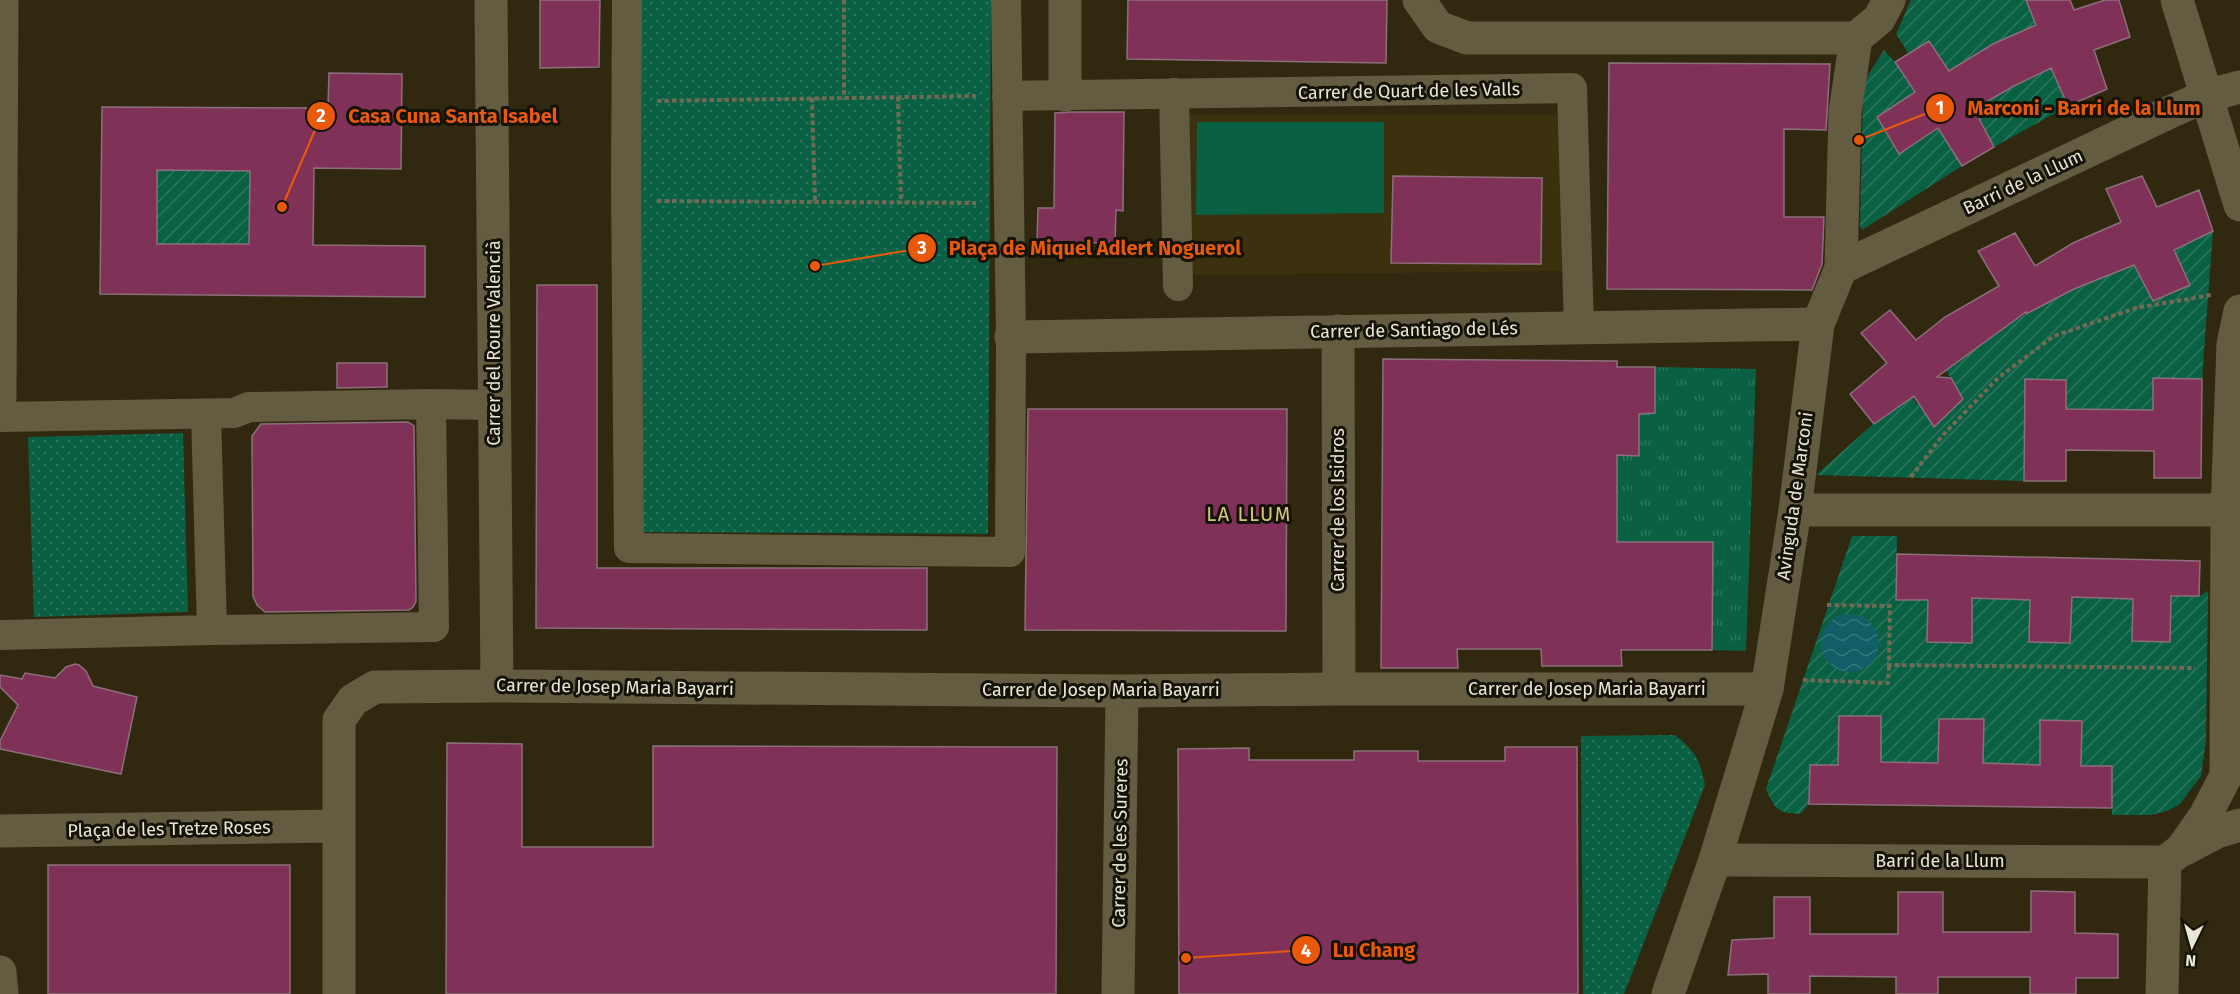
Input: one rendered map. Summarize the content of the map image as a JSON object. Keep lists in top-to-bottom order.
{
  "streets": {
    "street": [
      "Carrer de Quart de les Valls",
      "Barri de la Llum",
      "Carrer de Santiago de Lés",
      "Carrer del Roure Valencià",
      "Avinguda de Marconi",
      "Carrer de los Isidros",
      "Carrer de Josep Maria Bayarri",
      "Plaça de les Tretze Roses",
      "Carrer de les Sureres"
    ]
  },
  "crossings": [
    ["Carrer de Quart de les Valls", "Carrer de Santiago de Lés"],
    ["Barri de la Llum", "Avinguda de Marconi"],
    ["Carrer de Santiago de Lés", "Avinguda de Marconi"],
    ["Carrer de Santiago de Lés", "Carrer de los Isidros"],
    ["Carrer del Roure Valencià", "Carrer de Josep Maria Bayarri"],
    ["Avinguda de Marconi", "Carrer de Josep Maria Bayarri"],
    ["Carrer de los Isidros", "Carrer de Josep Maria Bayarri"],
    ["Carrer de Josep Maria Bayarri", "Plaça de les Tretze Roses"],
    ["Carrer de Josep Maria Bayarri", "Carrer de les Sureres"]
  ],
  "districts": ["LA LLUM"],
  "places": [
    "Marconi - Barri de la Llum",
    "Casa Cuna Santa Isabel",
    "Plaça de Miquel Adlert Noguerol",
    "Lu Chang"
  ],
  "north": "bottom"
}
